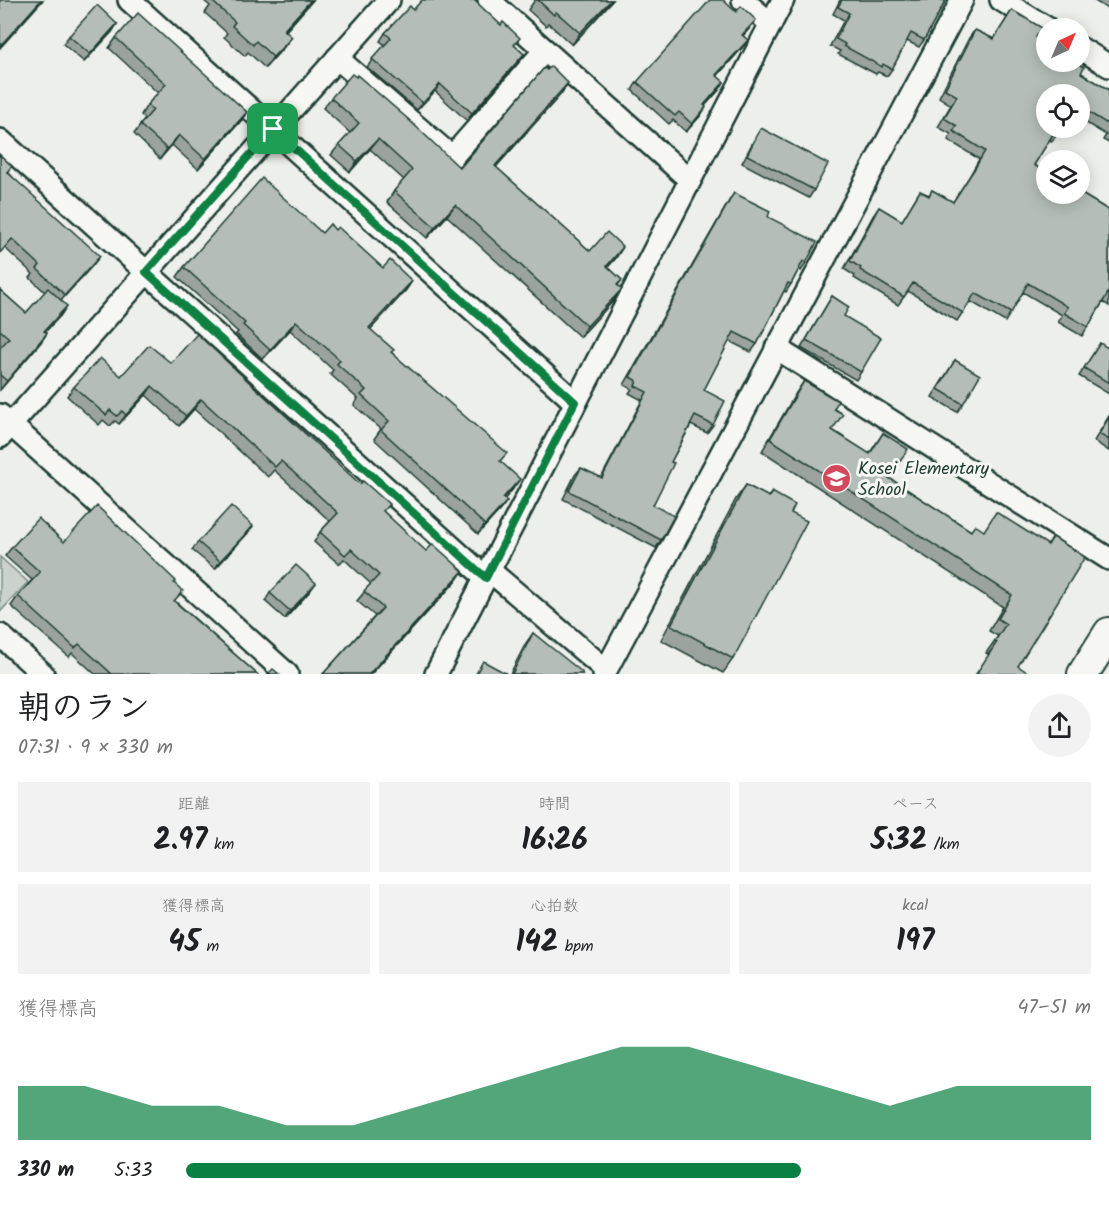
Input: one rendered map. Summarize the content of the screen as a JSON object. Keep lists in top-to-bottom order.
{
  "places": {
    "school or university": ["Kosei Elementary School"]
  },
  "north": "top right",
  "page": {
    "heading": ["朝のラン", "07:31 · 9 × 330 m"],
    "stats": [
      ["距離", "2.97 km"],
      ["時間", "16:26"],
      ["ペース", "5:32 /km"],
      ["獲得標高", "45 m"],
      ["心拍数", "142 bpm"],
      ["kcal", "197"]
    ],
    "chart": ["獲得標高", "47–51 m"],
    "list": [
      {
        "name": "330 m",
        "note": "5:33"
      }
    ]
  }
}
